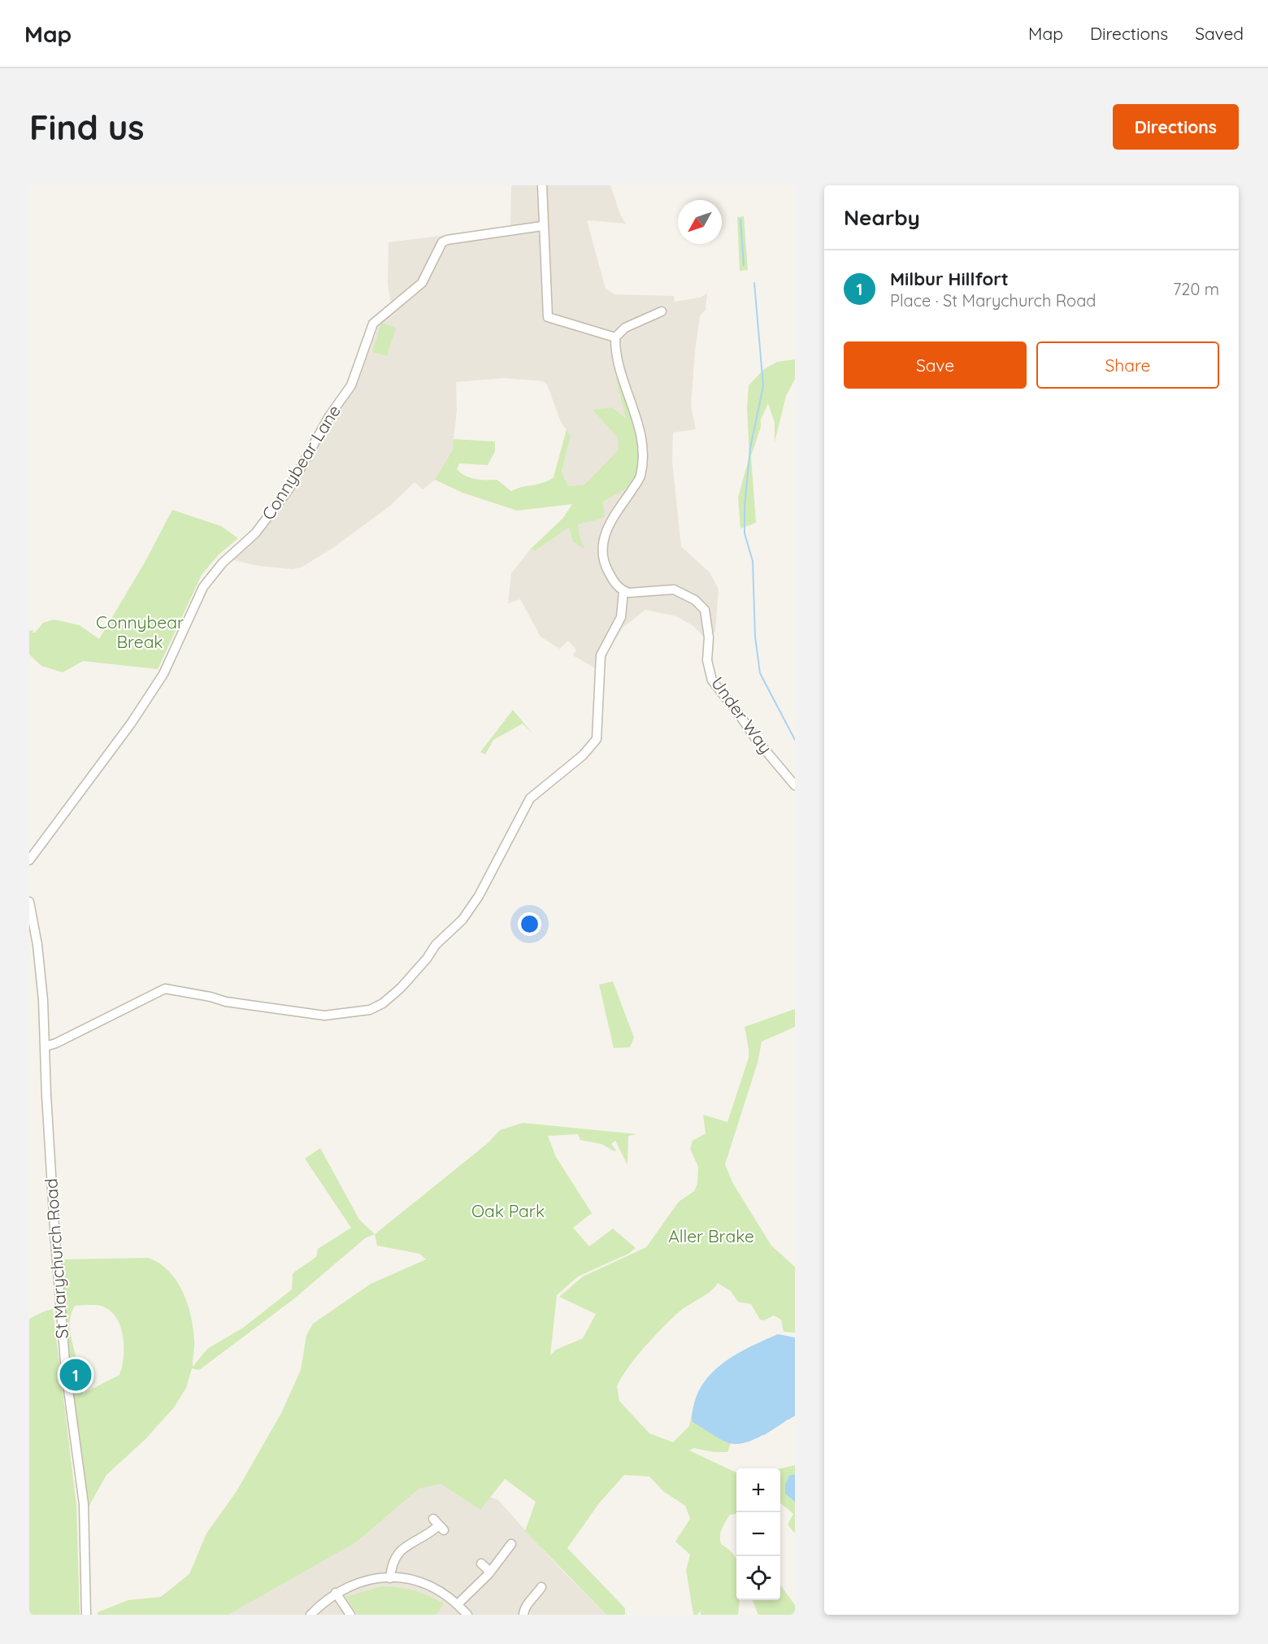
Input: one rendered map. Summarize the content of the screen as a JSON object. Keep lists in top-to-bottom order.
{
  "streets": {
    "street": ["Connybear Lane", "Under Way", "St Marychurch Road"]
  },
  "parks": ["Connybear Break", "Oak Park", "Aller Brake"],
  "north": "bottom left",
  "page": {
    "header": "Map",
    "nav": ["Map", "Directions", "Saved"],
    "buttons": [
      "Directions",
      ["Save", "Share"]
    ],
    "title": "Find us",
    "heading": "Nearby",
    "list": [
      {
        "mark": "1",
        "name": "Milbur Hillfort",
        "note": "Place · St Marychurch Road",
        "value": "720 m"
      }
    ],
    "pins": "1",
    "map_buttons": ["+", "−"]
  }
}
